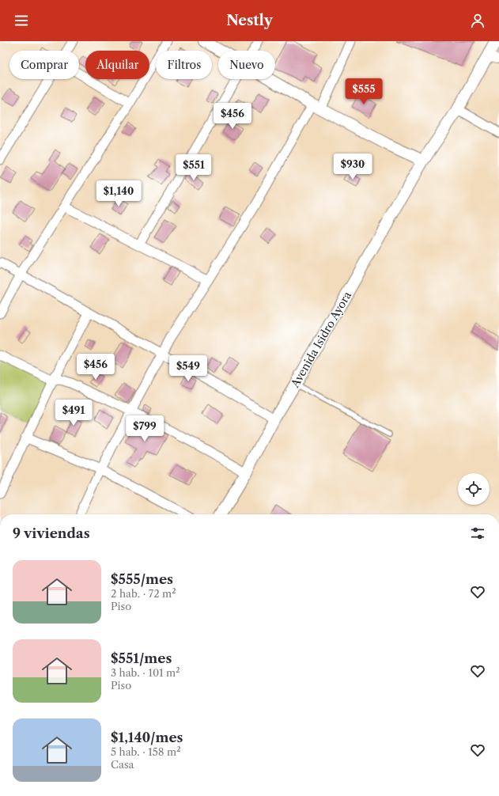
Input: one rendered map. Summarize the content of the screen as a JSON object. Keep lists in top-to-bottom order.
{
  "streets": {
    "street": ["Avenida Isidro Ayora"]
  },
  "page": {
    "header": "Nestly",
    "chip": [
      "Comprar",
      "Alquilar",
      "Filtros",
      "Nuevo"
    ],
    "price": [
      "$555",
      "$456",
      "$930",
      "$551",
      "$1,140",
      "$456",
      "$549",
      "$491",
      "$799"
    ],
    "heading": "9 viviendas",
    "list": [
      {
        "name": "$555/mes",
        "note": "2 hab. · 72 m² · Piso"
      },
      {
        "name": "$551/mes",
        "note": "3 hab. · 101 m² · Piso"
      },
      {
        "name": "$1,140/mes",
        "note": "5 hab. · 158 m² · Casa"
      }
    ]
  }
}
